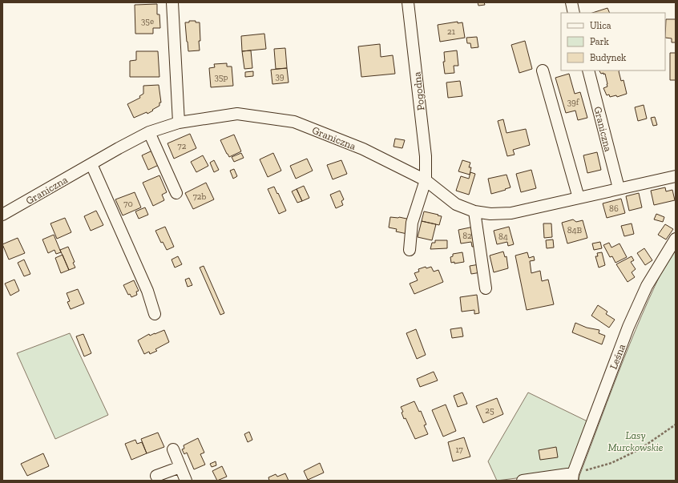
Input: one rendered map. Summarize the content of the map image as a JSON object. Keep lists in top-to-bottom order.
{
  "streets": {
    "street": ["Pogodna", "Graniczna", "Leśna"]
  },
  "crossings": [
    ["Pogodna", "Graniczna"]
  ],
  "parks": ["Lasy Murckowskie"],
  "house_numbers": [
    "35e",
    "21",
    "39",
    "35p",
    "39f",
    "72",
    "72b",
    "70",
    "86",
    "84B",
    "82",
    "84",
    "25",
    "17"
  ],
  "legend": ["Ulica", "Park", "Budynek"]
}
